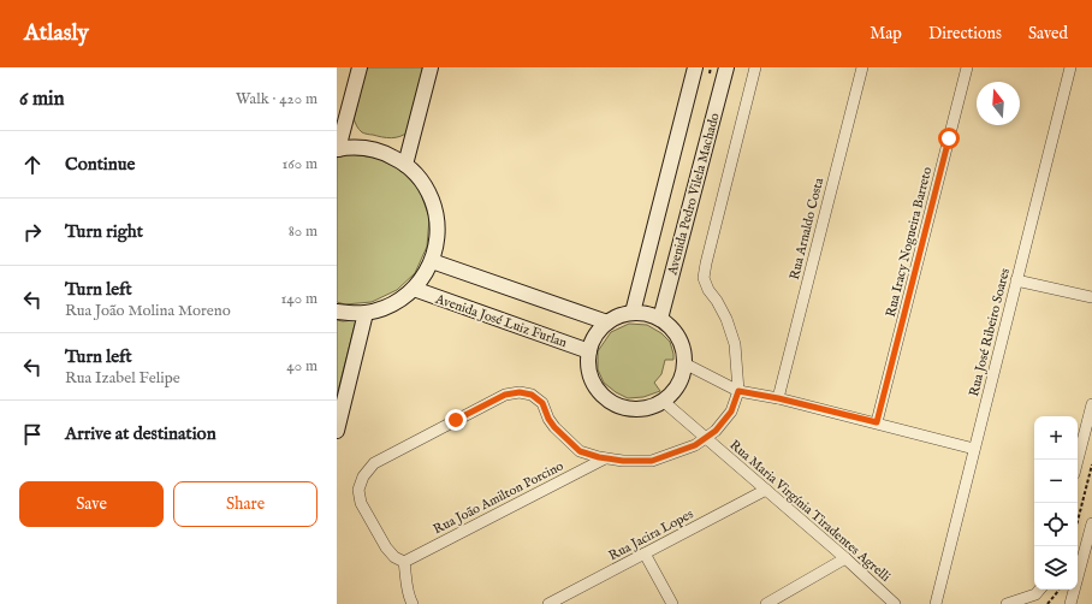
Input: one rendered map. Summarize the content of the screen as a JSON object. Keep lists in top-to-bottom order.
{
  "streets": {
    "street": [
      "Avenida Pedro Vilela Machado",
      "Rua Arnaldo Costa",
      "Rua Iracy Nogueira Barreto",
      "Avenida José Luiz Furlan",
      "Rua José Ribeiro Soares",
      "Rua João Amilton Porcino",
      "Rua Maria Virgínia Tiradentes Agrelli",
      "Rua Jacira Lopes"
    ]
  },
  "crossings": [
    ["Avenida Pedro Vilela Machado", "Avenida José Luiz Furlan"],
    ["Avenida Pedro Vilela Machado", "Rua Maria Virgínia Tiradentes Agrelli"],
    ["Avenida José Luiz Furlan", "Rua Maria Virgínia Tiradentes Agrelli"],
    ["Rua Maria Virgínia Tiradentes Agrelli", "Rua Jacira Lopes"]
  ],
  "north": "top",
  "page": {
    "header": "Atlasly",
    "nav": ["Map", "Directions", "Saved"],
    "heading": ["6 min", "Walk · 420 m"],
    "list": [
      ["Continue", "160 m"],
      ["Turn right", "80 m"],
      ["Turn left", "Rua João Molina Moreno", "140 m"],
      ["Turn left", "Rua Izabel Felipe", "40 m"],
      "Arrive at destination"
    ],
    "map_buttons": ["+", "−"],
    "buttons": ["Save", "Share"]
  }
}
